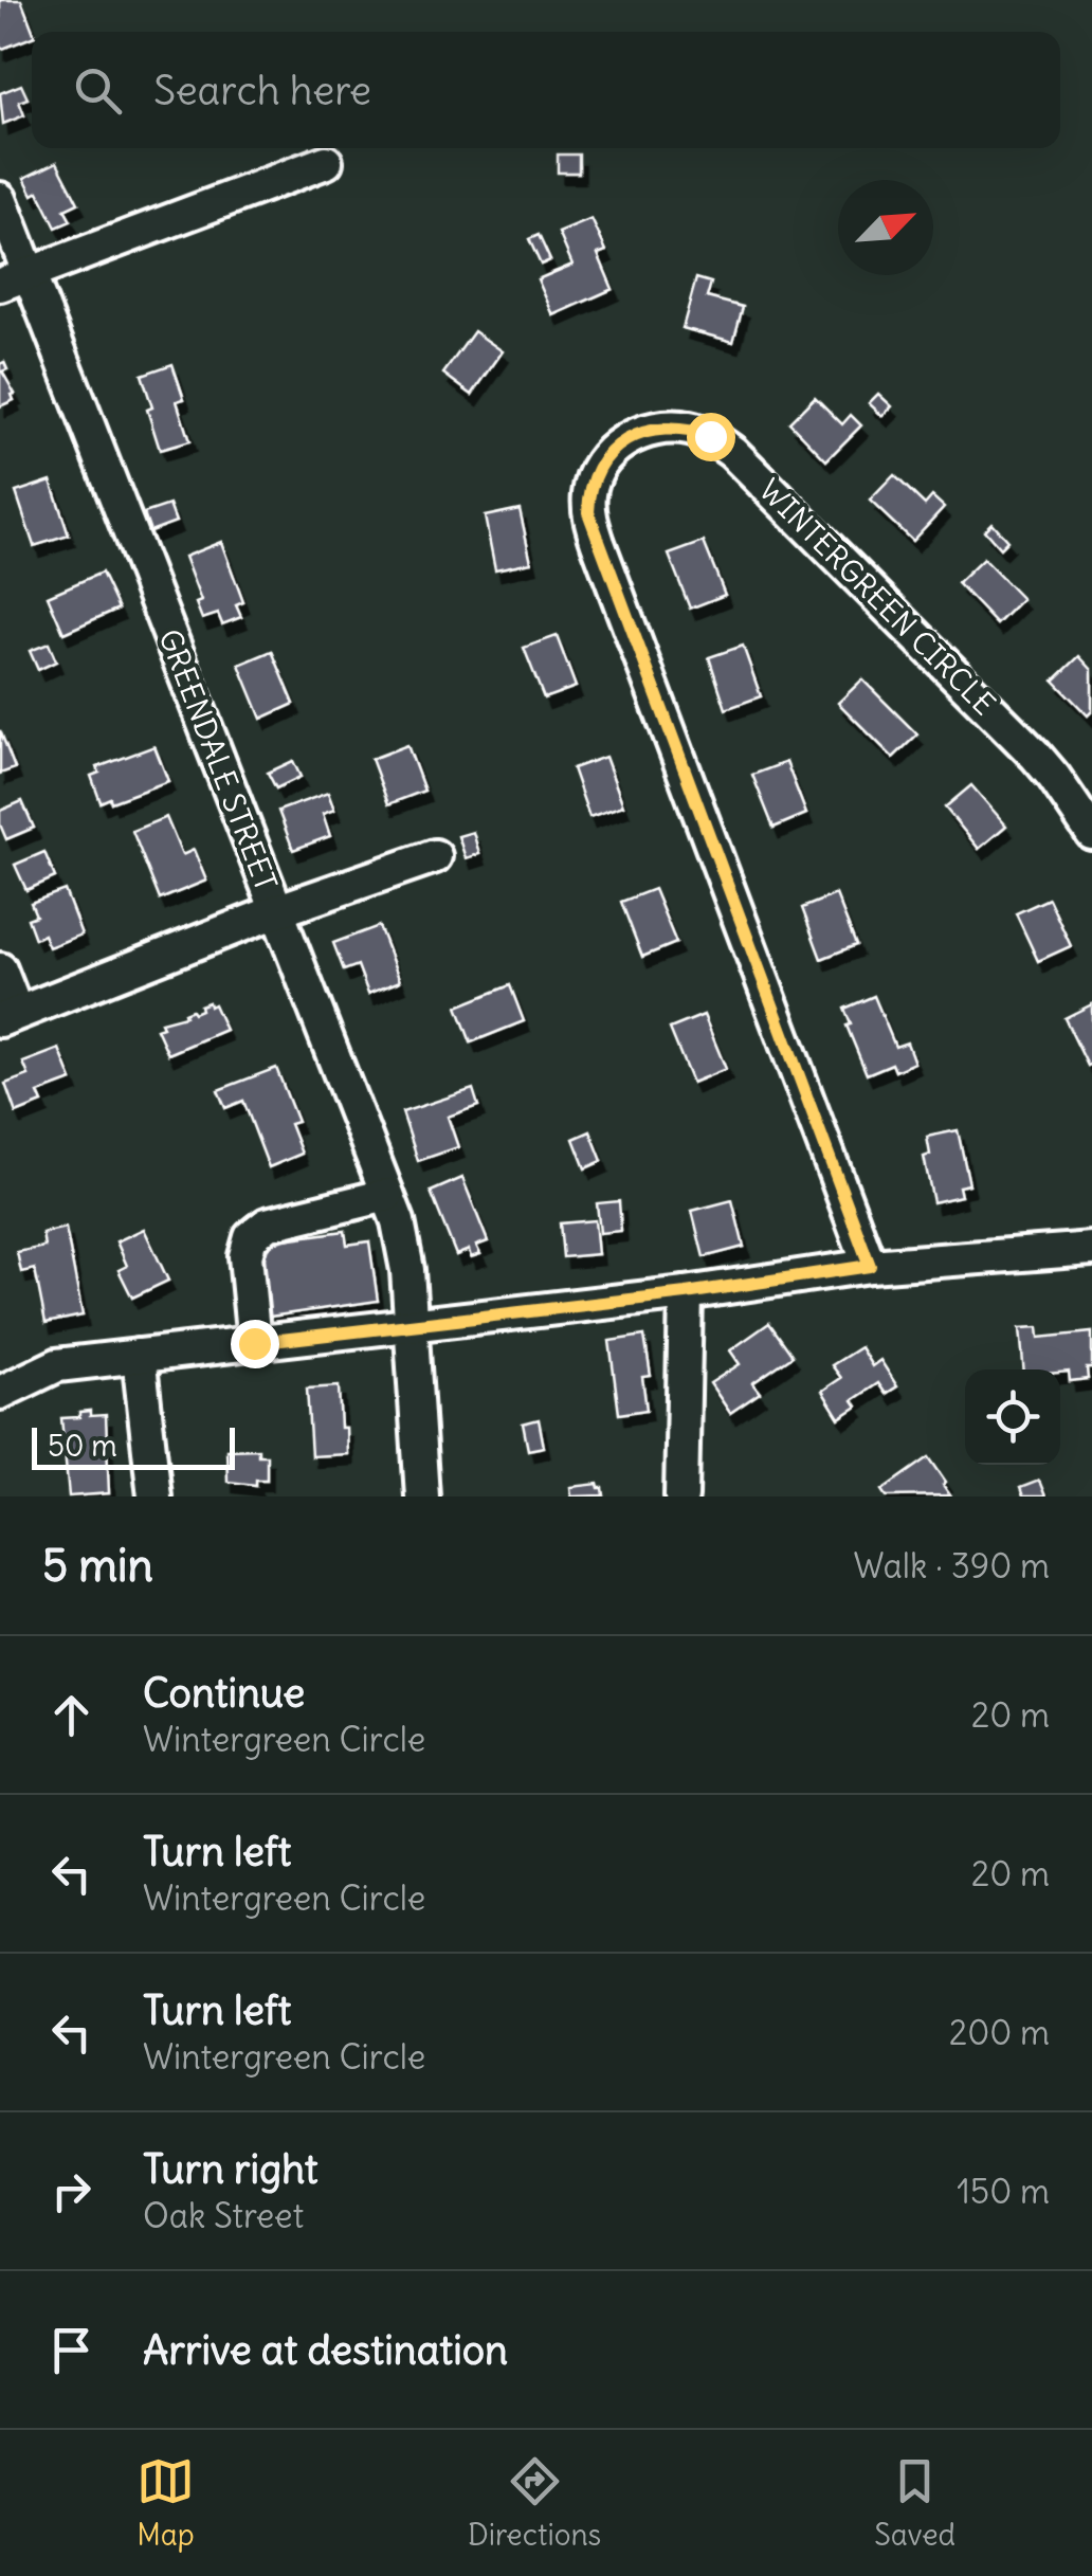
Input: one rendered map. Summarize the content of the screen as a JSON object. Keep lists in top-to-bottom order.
{
  "streets": {
    "street": ["WINTERGREEN CIRCLE", "GREENDALE STREET"]
  },
  "scale_bar": "50 m",
  "north": "top right",
  "page": {
    "search": "Search here",
    "scale": "50 m",
    "heading": ["5 min", "Walk · 390 m"],
    "list": [
      ["Continue", "Wintergreen Circle", "20 m"],
      ["Turn left", "Wintergreen Circle", "20 m"],
      ["Turn left", "Wintergreen Circle", "200 m"],
      ["Turn right", "Oak Street", "150 m"],
      "Arrive at destination"
    ],
    "nav": ["Map", "Directions", "Saved"]
  }
}
